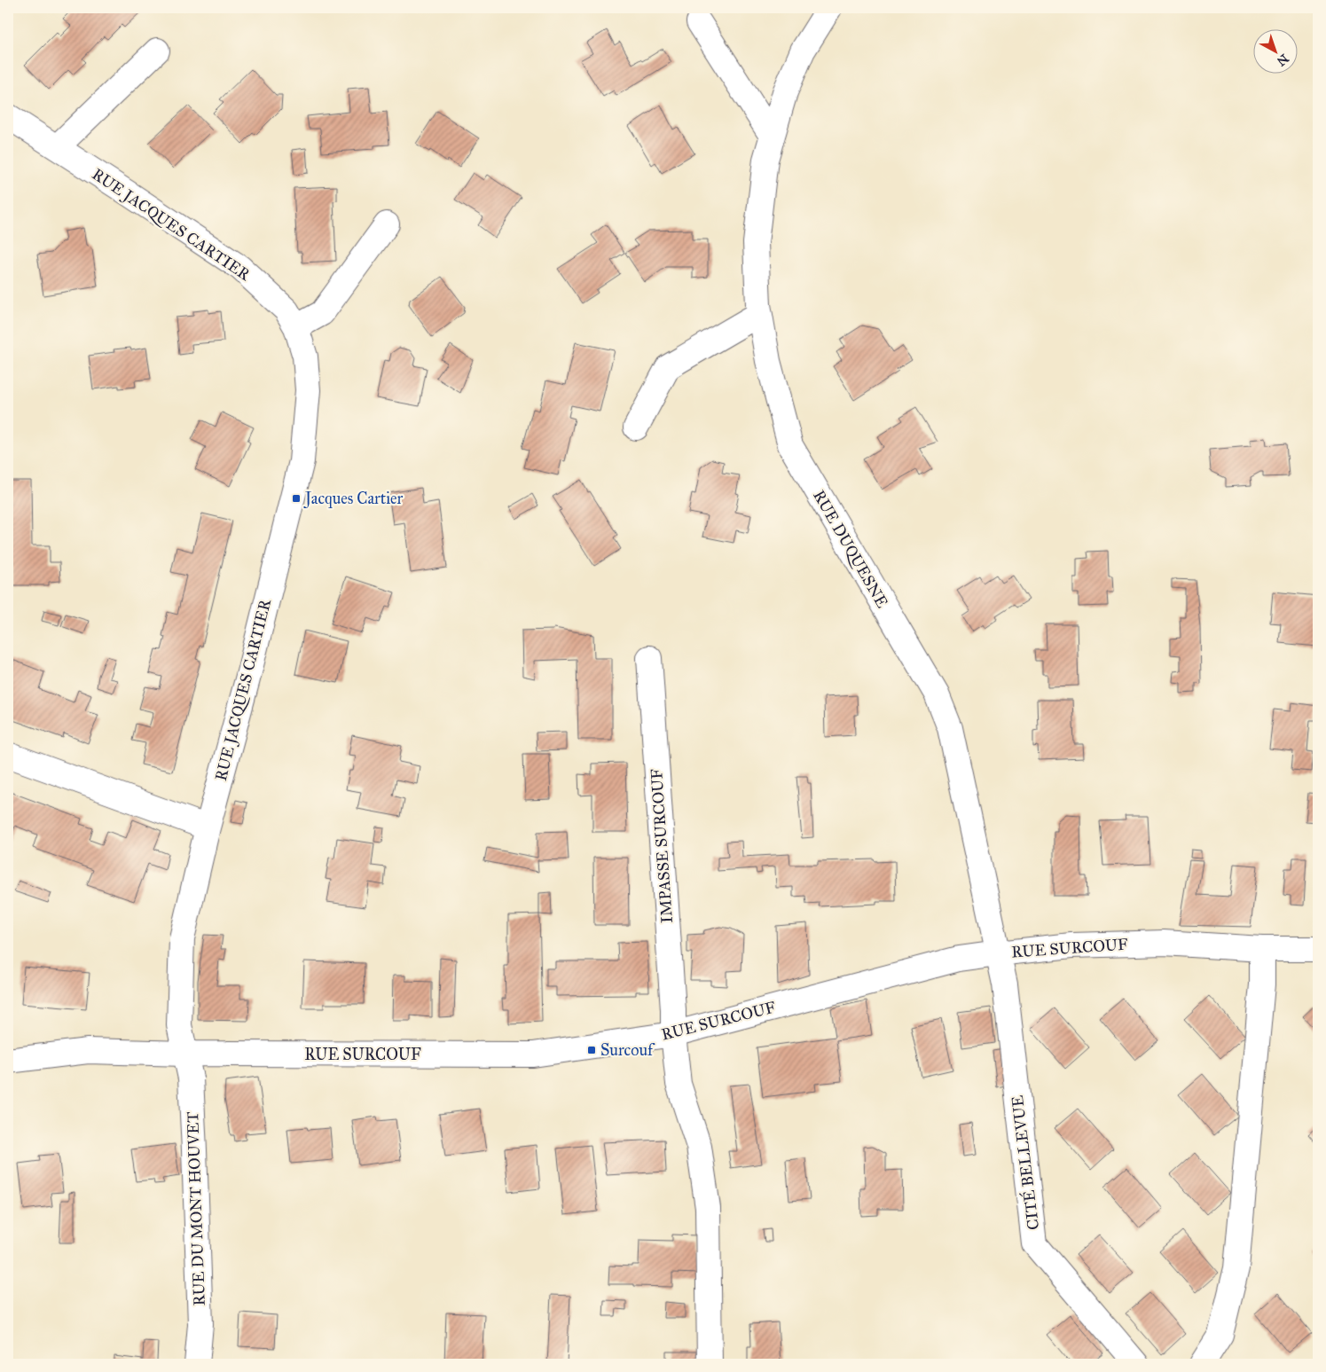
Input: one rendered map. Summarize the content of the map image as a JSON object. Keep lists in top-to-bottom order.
{
  "streets": {
    "street": [
      "RUE JACQUES CARTIER",
      "RUE DUQUESNE",
      "IMPASSE SURCOUF",
      "RUE SURCOUF",
      "CITÉ BELLEVUE",
      "RUE DU MONT HOUVET"
    ]
  },
  "crossings": [
    ["RUE JACQUES CARTIER", "RUE SURCOUF"],
    ["RUE JACQUES CARTIER", "RUE DU MONT HOUVET"],
    ["RUE DUQUESNE", "RUE SURCOUF"],
    ["RUE DUQUESNE", "CITÉ BELLEVUE"],
    ["IMPASSE SURCOUF", "RUE SURCOUF"],
    ["RUE SURCOUF", "CITÉ BELLEVUE"],
    ["RUE SURCOUF", "RUE DU MONT HOUVET"]
  ],
  "places": {
    "transit": ["Jacques Cartier", "Surcouf"]
  },
  "north": "bottom right"
}
